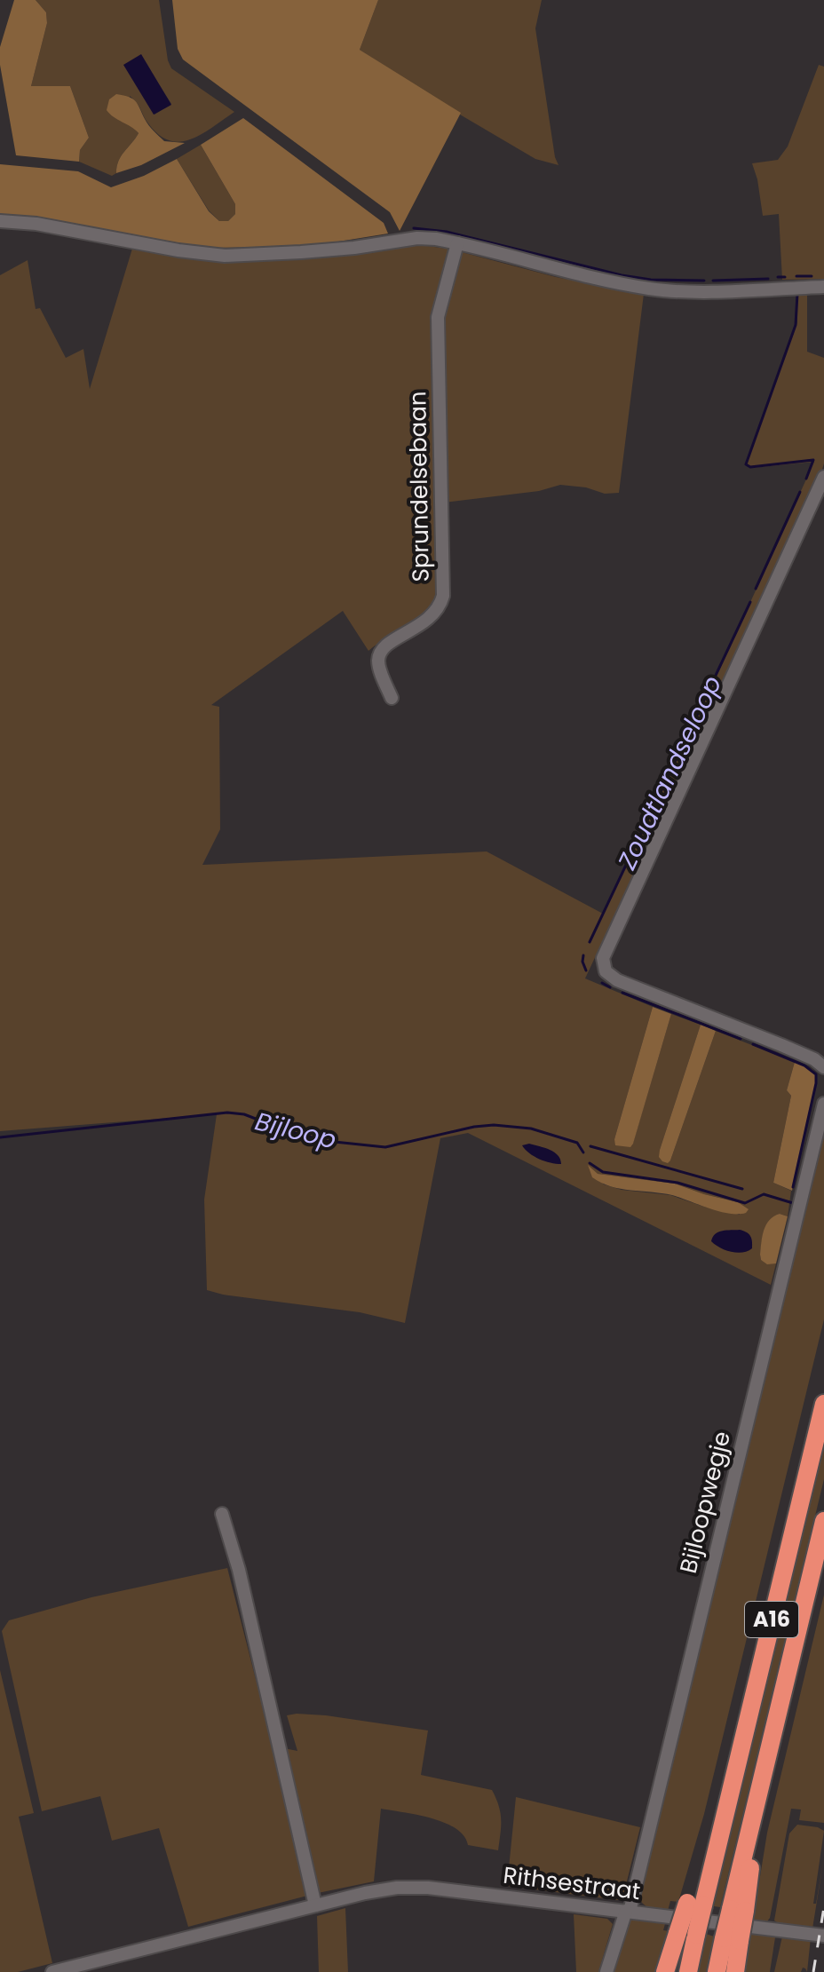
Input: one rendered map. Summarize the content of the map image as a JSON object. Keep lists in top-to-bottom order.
{
  "streets": {
    "highway": ["A16"],
    "street": ["Sprundelsebaan", "Bijloopwegje", "Rithsestraat"]
  },
  "crossings": [
    ["Bijloopwegje", "Rithsestraat"]
  ],
  "water": ["Zoudtlandseloop", "Bijloop"]
}
